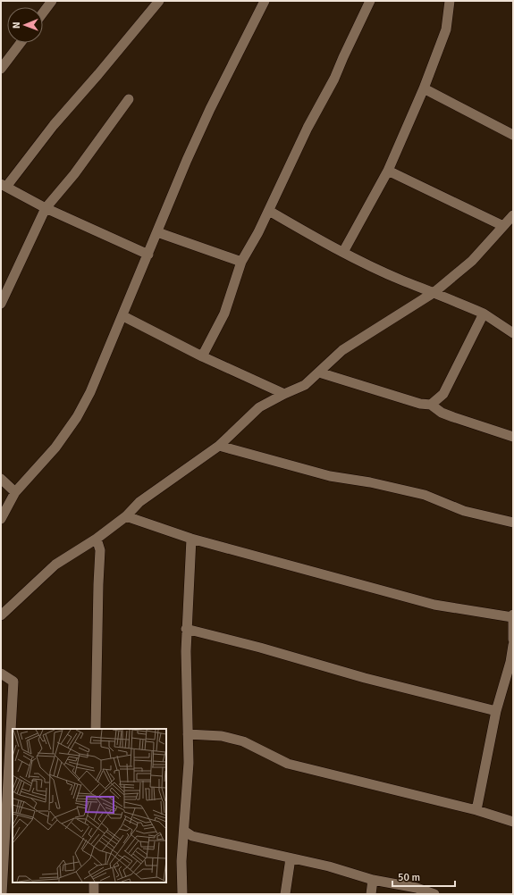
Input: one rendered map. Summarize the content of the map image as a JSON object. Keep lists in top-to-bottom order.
{
  "scale_bar": "50 m",
  "north": "left"
}
